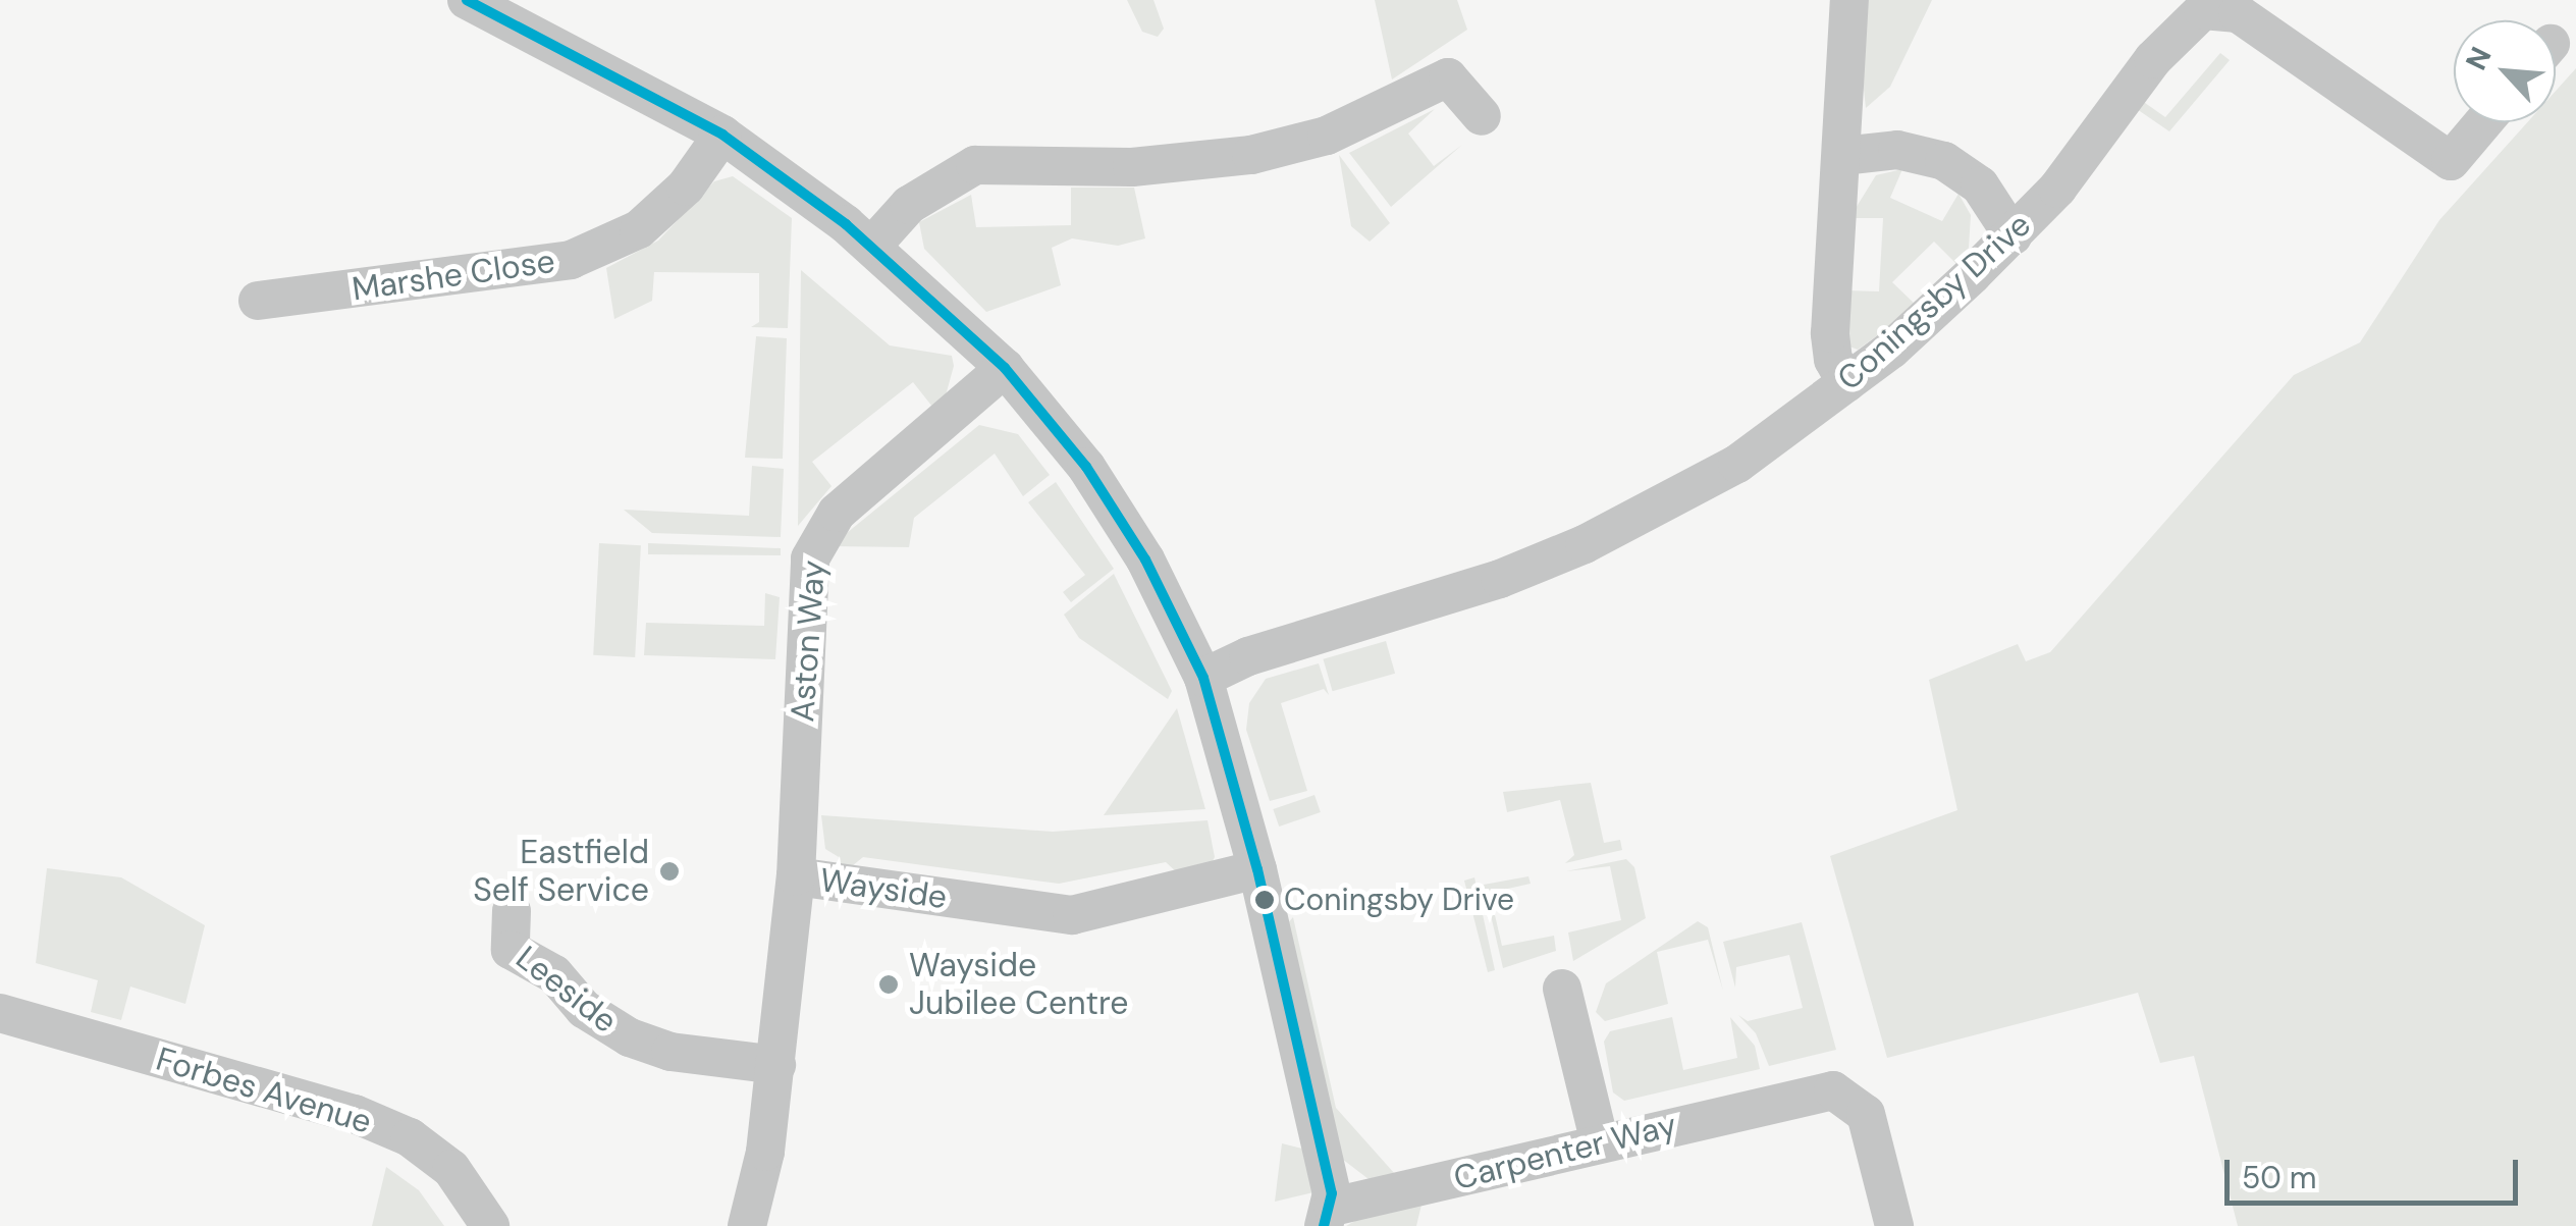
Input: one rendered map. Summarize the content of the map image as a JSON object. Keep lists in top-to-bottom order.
{
  "streets": {
    "street": [
      "Marshe Close",
      "Coningsby Drive",
      "Aston Way",
      "Wayside",
      "Leeside",
      "Forbes Avenue",
      "Carpenter Way"
    ]
  },
  "crossings": [
    ["Aston Way", "Wayside"],
    ["Wayside", "Leeside"]
  ],
  "places": ["Eastfield Self Service", "Coningsby Drive", "Wayside Jubilee Centre"],
  "scale_bar": "50 m",
  "north": "top left"
}
